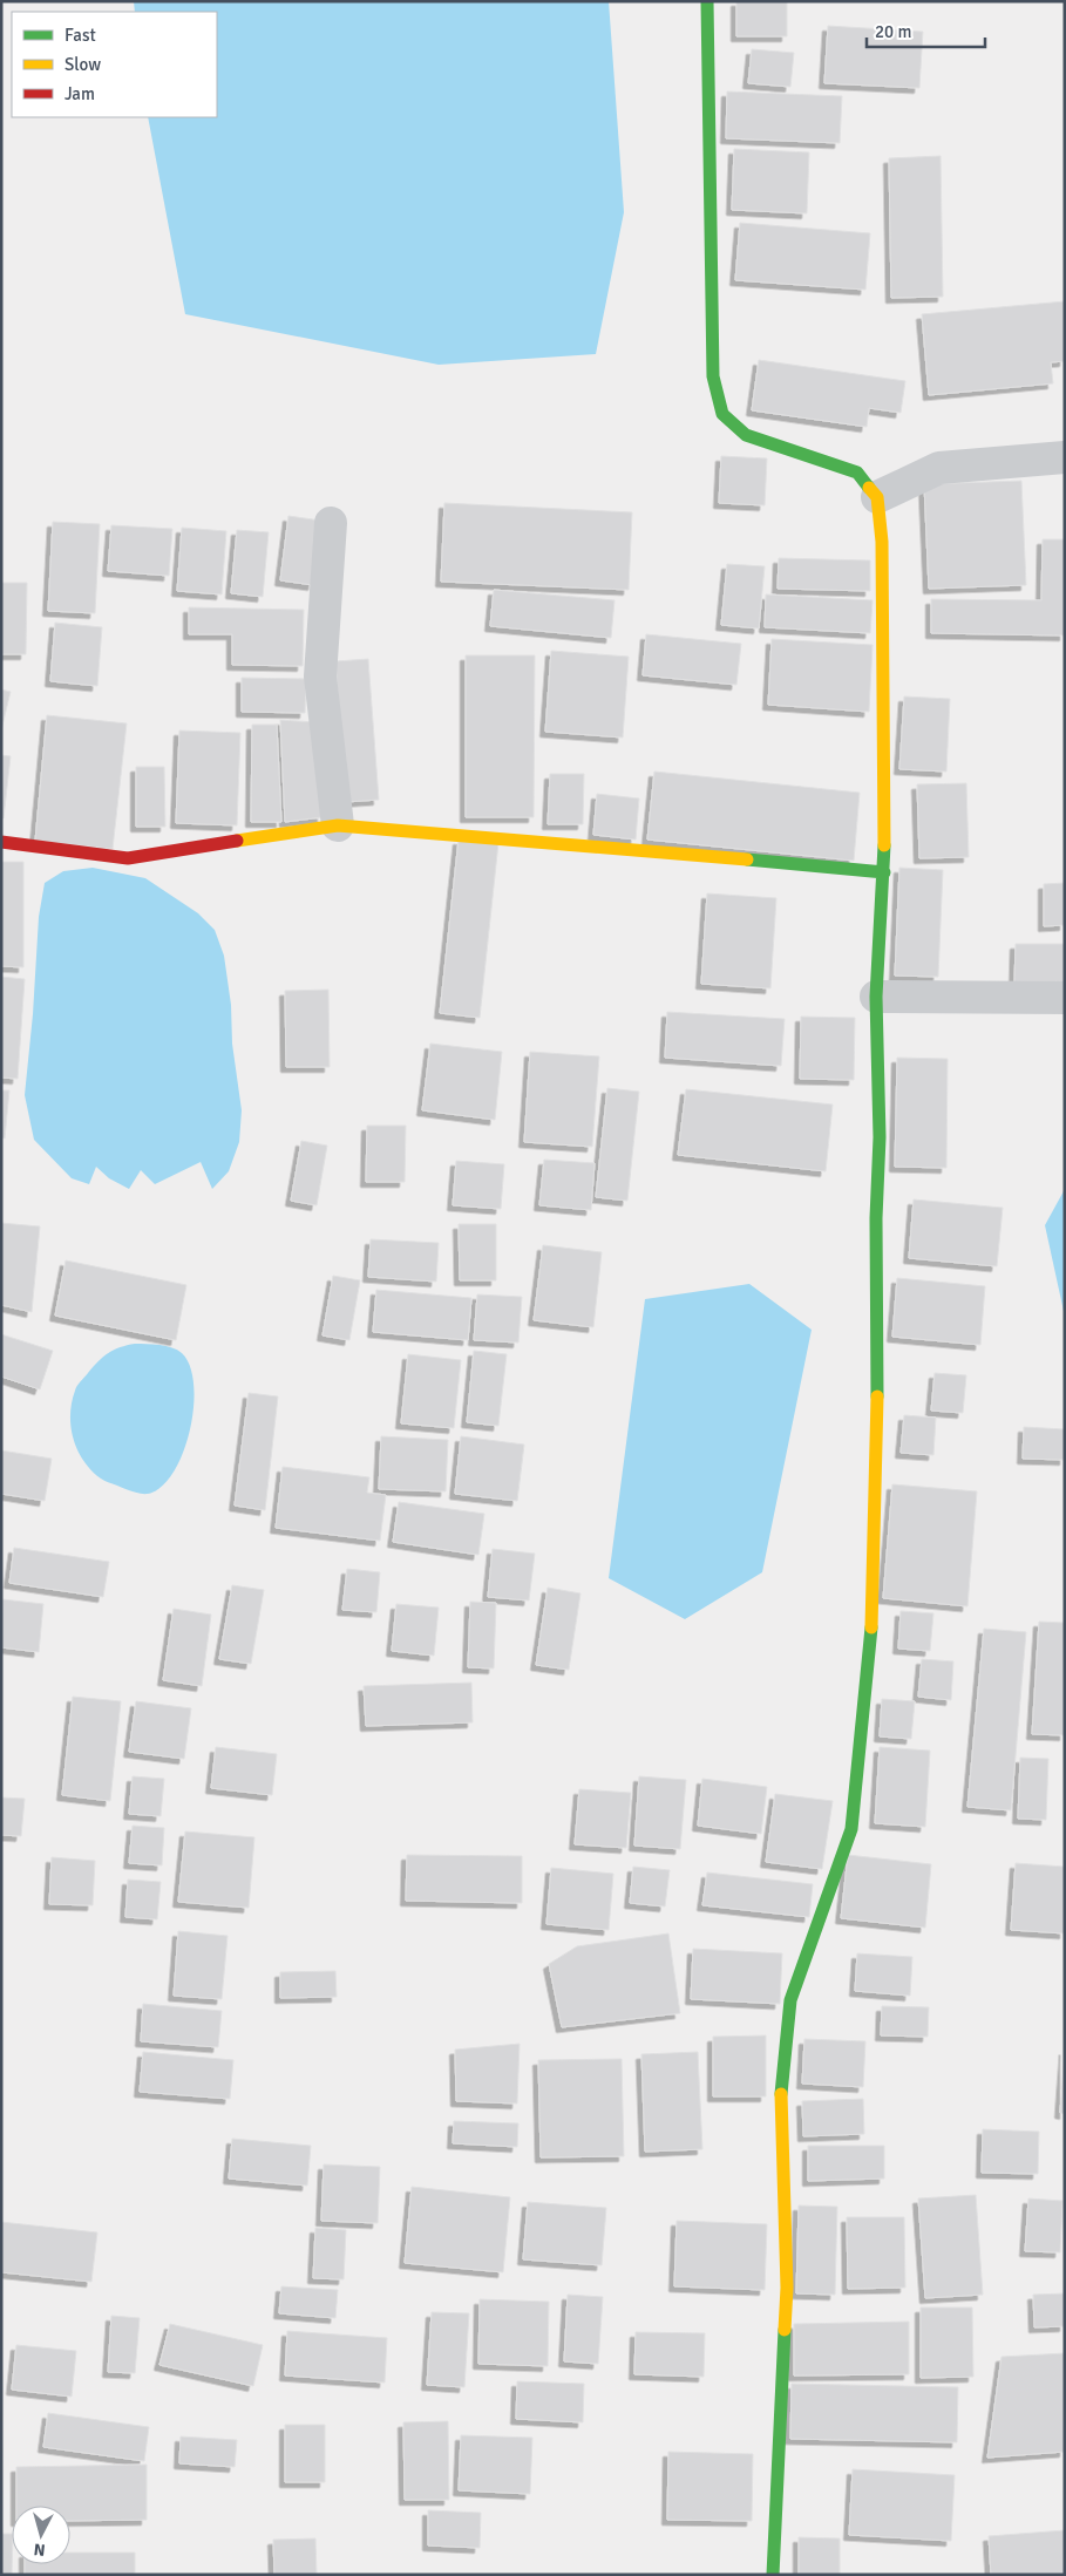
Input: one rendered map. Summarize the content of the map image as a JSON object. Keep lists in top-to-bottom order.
{
  "legend": ["Fast", "Slow", "Jam"],
  "scale_bar": "20 m",
  "north": "bottom"
}
